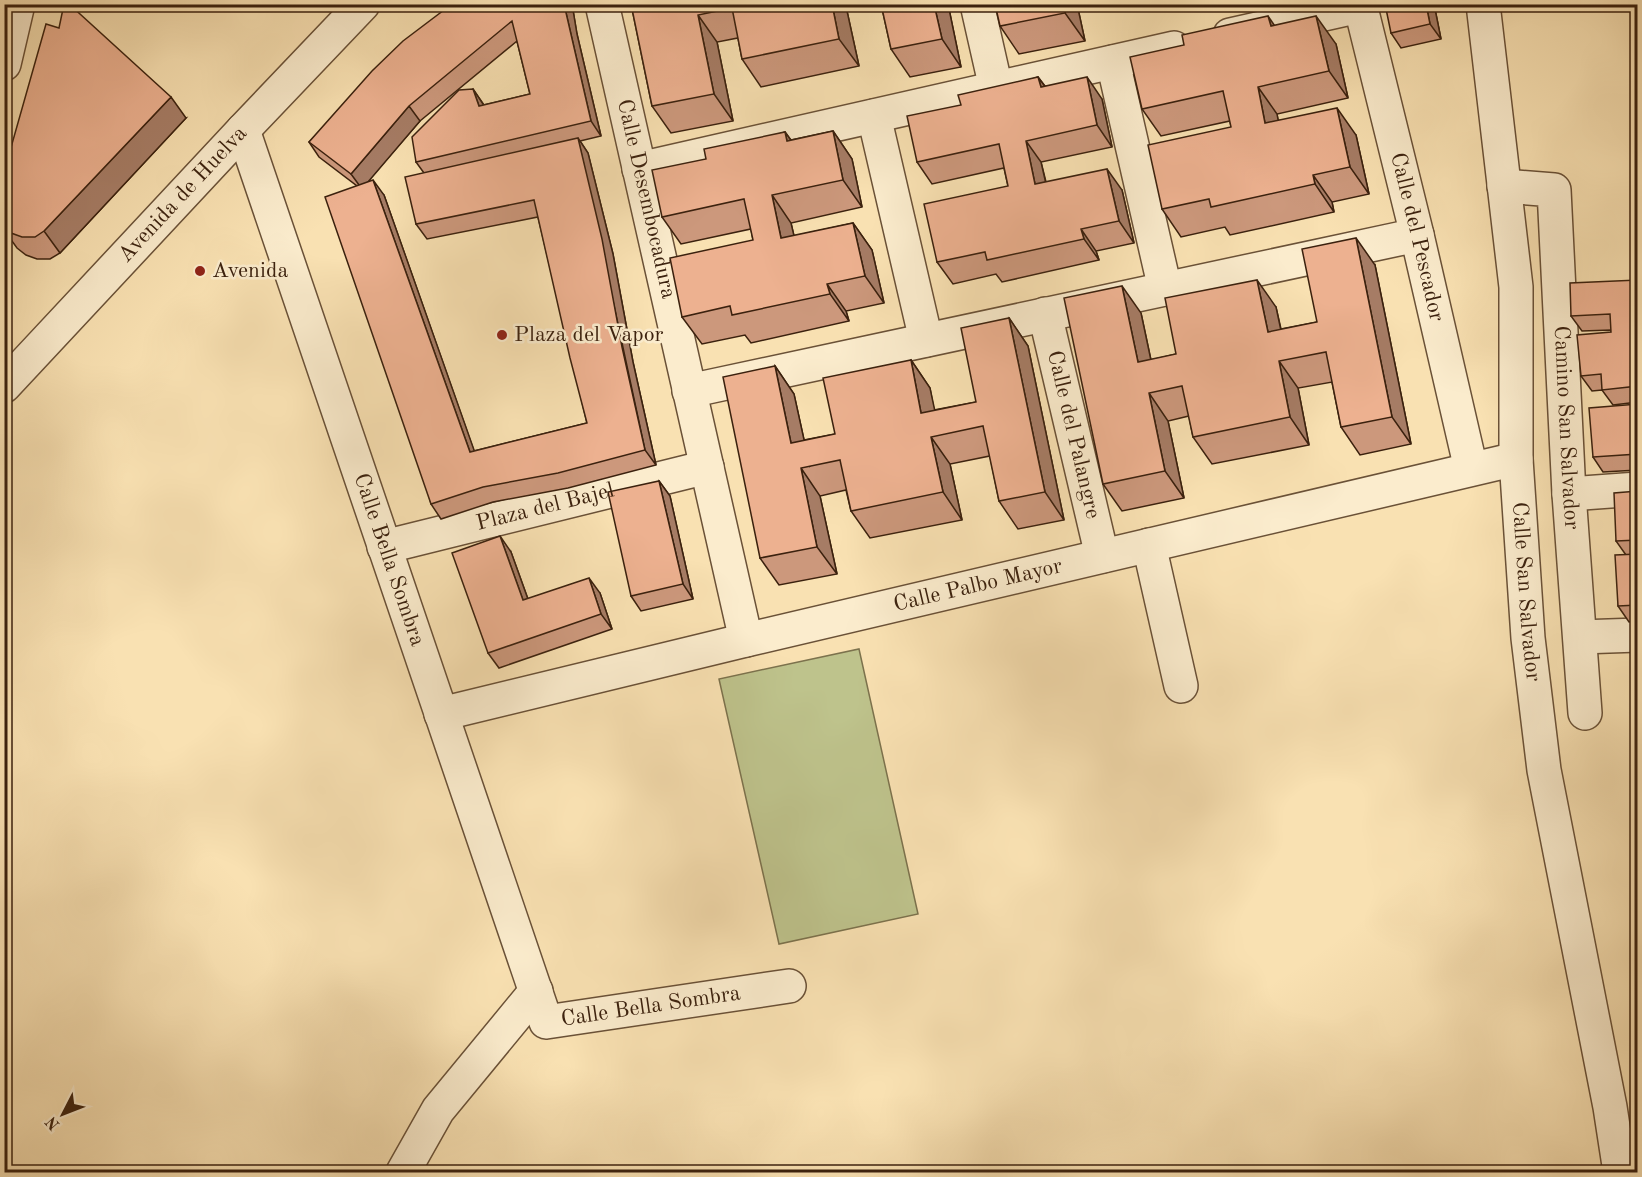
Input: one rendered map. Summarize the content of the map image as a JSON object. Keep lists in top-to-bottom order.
{
  "streets": {
    "street": [
      "Avenida de Huelva",
      "Calle Desembocadura",
      "Calle del Pescador",
      "Camino San Salvador",
      "Calle del Palangre",
      "Plaza del Bajel",
      "Calle Bella Sombra",
      "Calle Palbo Mayor",
      "Calle San Salvador"
    ]
  },
  "crossings": [
    ["Avenida de Huelva", "Calle Bella Sombra"],
    ["Calle Desembocadura", "Plaza del Bajel"],
    ["Calle Desembocadura", "Calle Palbo Mayor"],
    ["Calle del Pescador", "Calle Palbo Mayor"],
    ["Camino San Salvador", "Calle San Salvador"],
    ["Calle del Palangre", "Calle Palbo Mayor"],
    ["Plaza del Bajel", "Calle Bella Sombra"],
    ["Calle Bella Sombra", "Calle Palbo Mayor"],
    ["Calle Palbo Mayor", "Calle San Salvador"]
  ],
  "places": ["Avenida", "Plaza del Vapor"],
  "north": "bottom left"
}
